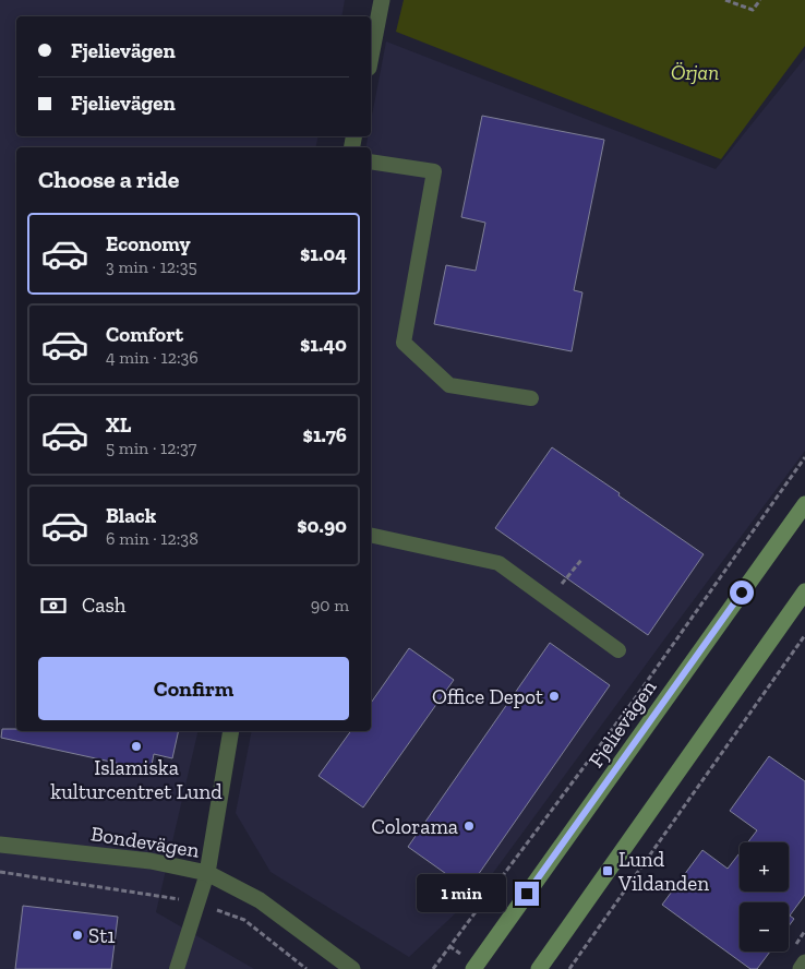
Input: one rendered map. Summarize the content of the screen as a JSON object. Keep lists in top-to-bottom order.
{
  "streets": {
    "main road": ["Fjelievägen"],
    "street": ["Bondevägen"]
  },
  "parks": ["Örjan"],
  "places": {
    "other": [
      "Office Depot",
      "Islamiska kulturcentret Lund",
      "Colorama",
      "St1"
    ],
    "transit": ["Lund Vildanden"]
  },
  "page": {
    "banner": ["Fjelievägen", "Fjelievägen"],
    "heading": "Choose a ride",
    "list": [
      {
        "name": "Economy",
        "note": "3 min · 12:35",
        "value": "$1.04"
      },
      {
        "name": "Comfort",
        "note": "4 min · 12:36",
        "value": "$1.40"
      },
      {
        "name": "XL",
        "note": "5 min · 12:37",
        "value": "$1.76"
      },
      {
        "name": "Black",
        "note": "6 min · 12:38",
        "value": "$0.90"
      }
    ],
    "pay": ["Cash", "90 m"],
    "buttons": "Confirm",
    "map_buttons": ["+", "−"],
    "bubble": "1 min"
  }
}
